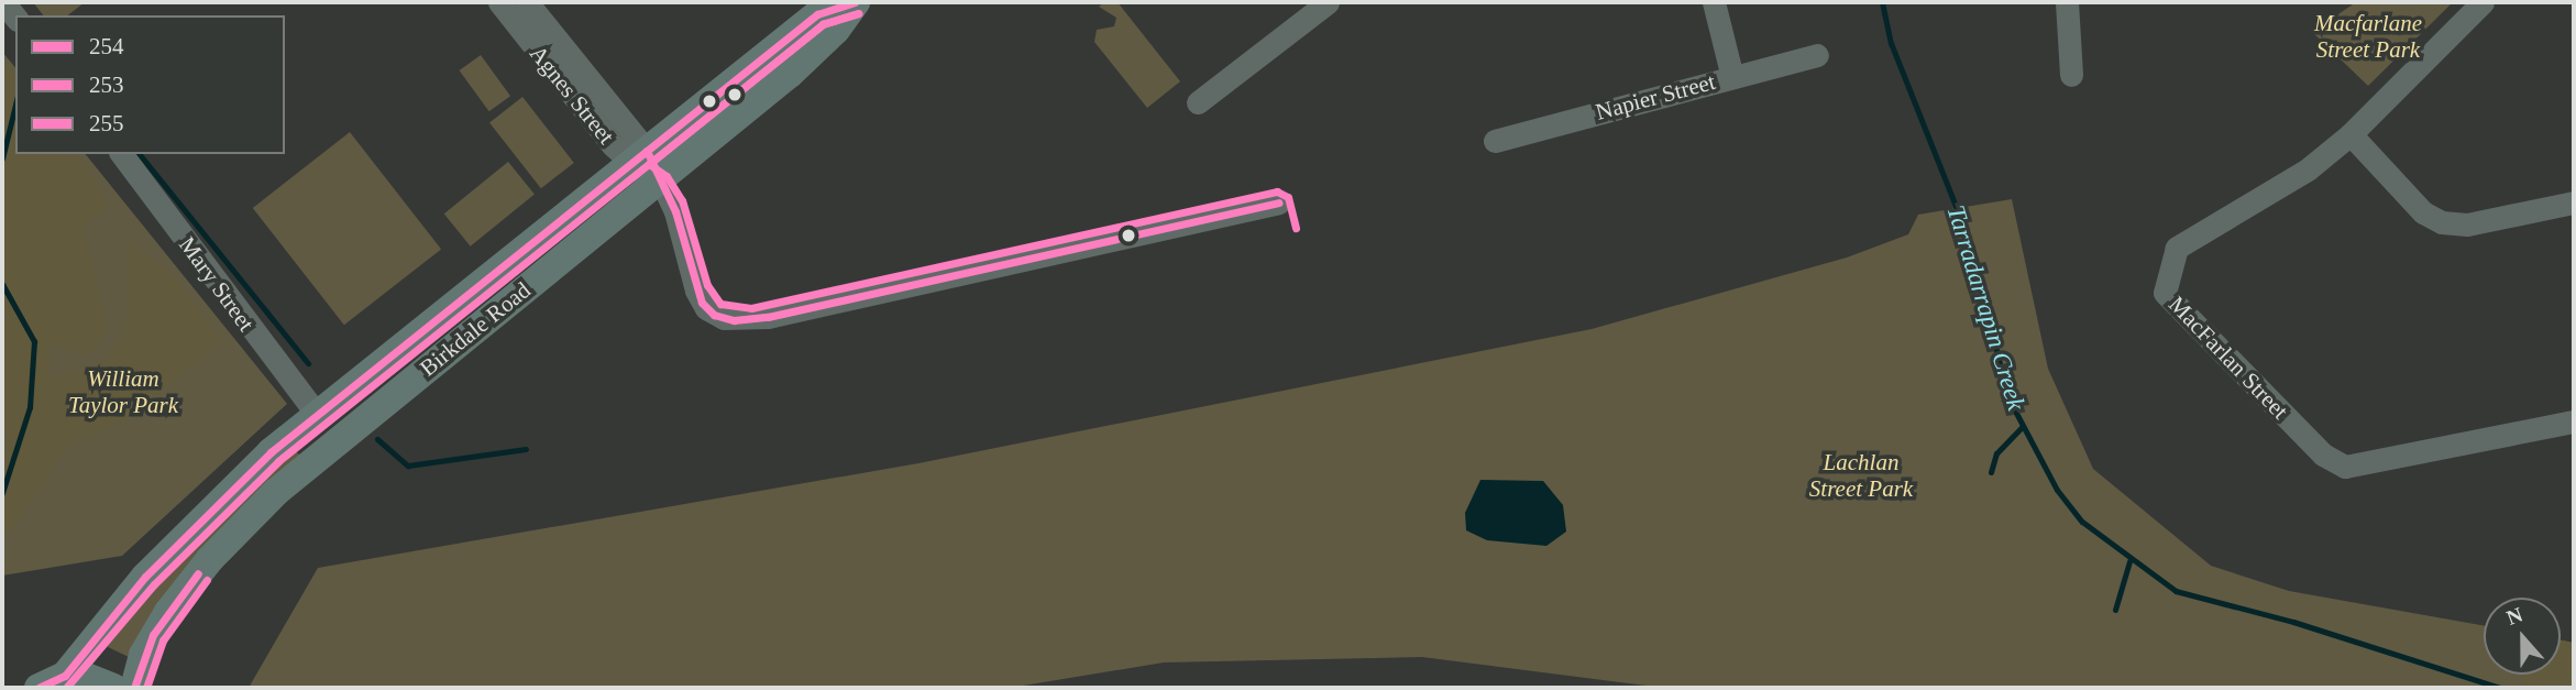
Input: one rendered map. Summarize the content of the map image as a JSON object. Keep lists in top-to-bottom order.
{
  "streets": {
    "main road": ["Birkdale Road"],
    "street": [
      "Agnes Street",
      "Napier Street",
      "Mary Street",
      "MacFarlan Street"
    ]
  },
  "crossings": [
    ["Agnes Street", "Birkdale Road"],
    ["Mary Street", "Birkdale Road"]
  ],
  "water": ["Tarradarrapin Creek"],
  "parks": ["Macfarlane Street Park", "William Taylor Park", "Lachlan Street Park"],
  "lines": ["transit line 254", "transit line 253", "transit line 255"],
  "legend": ["254", "253", "255"],
  "north": "top"
}
